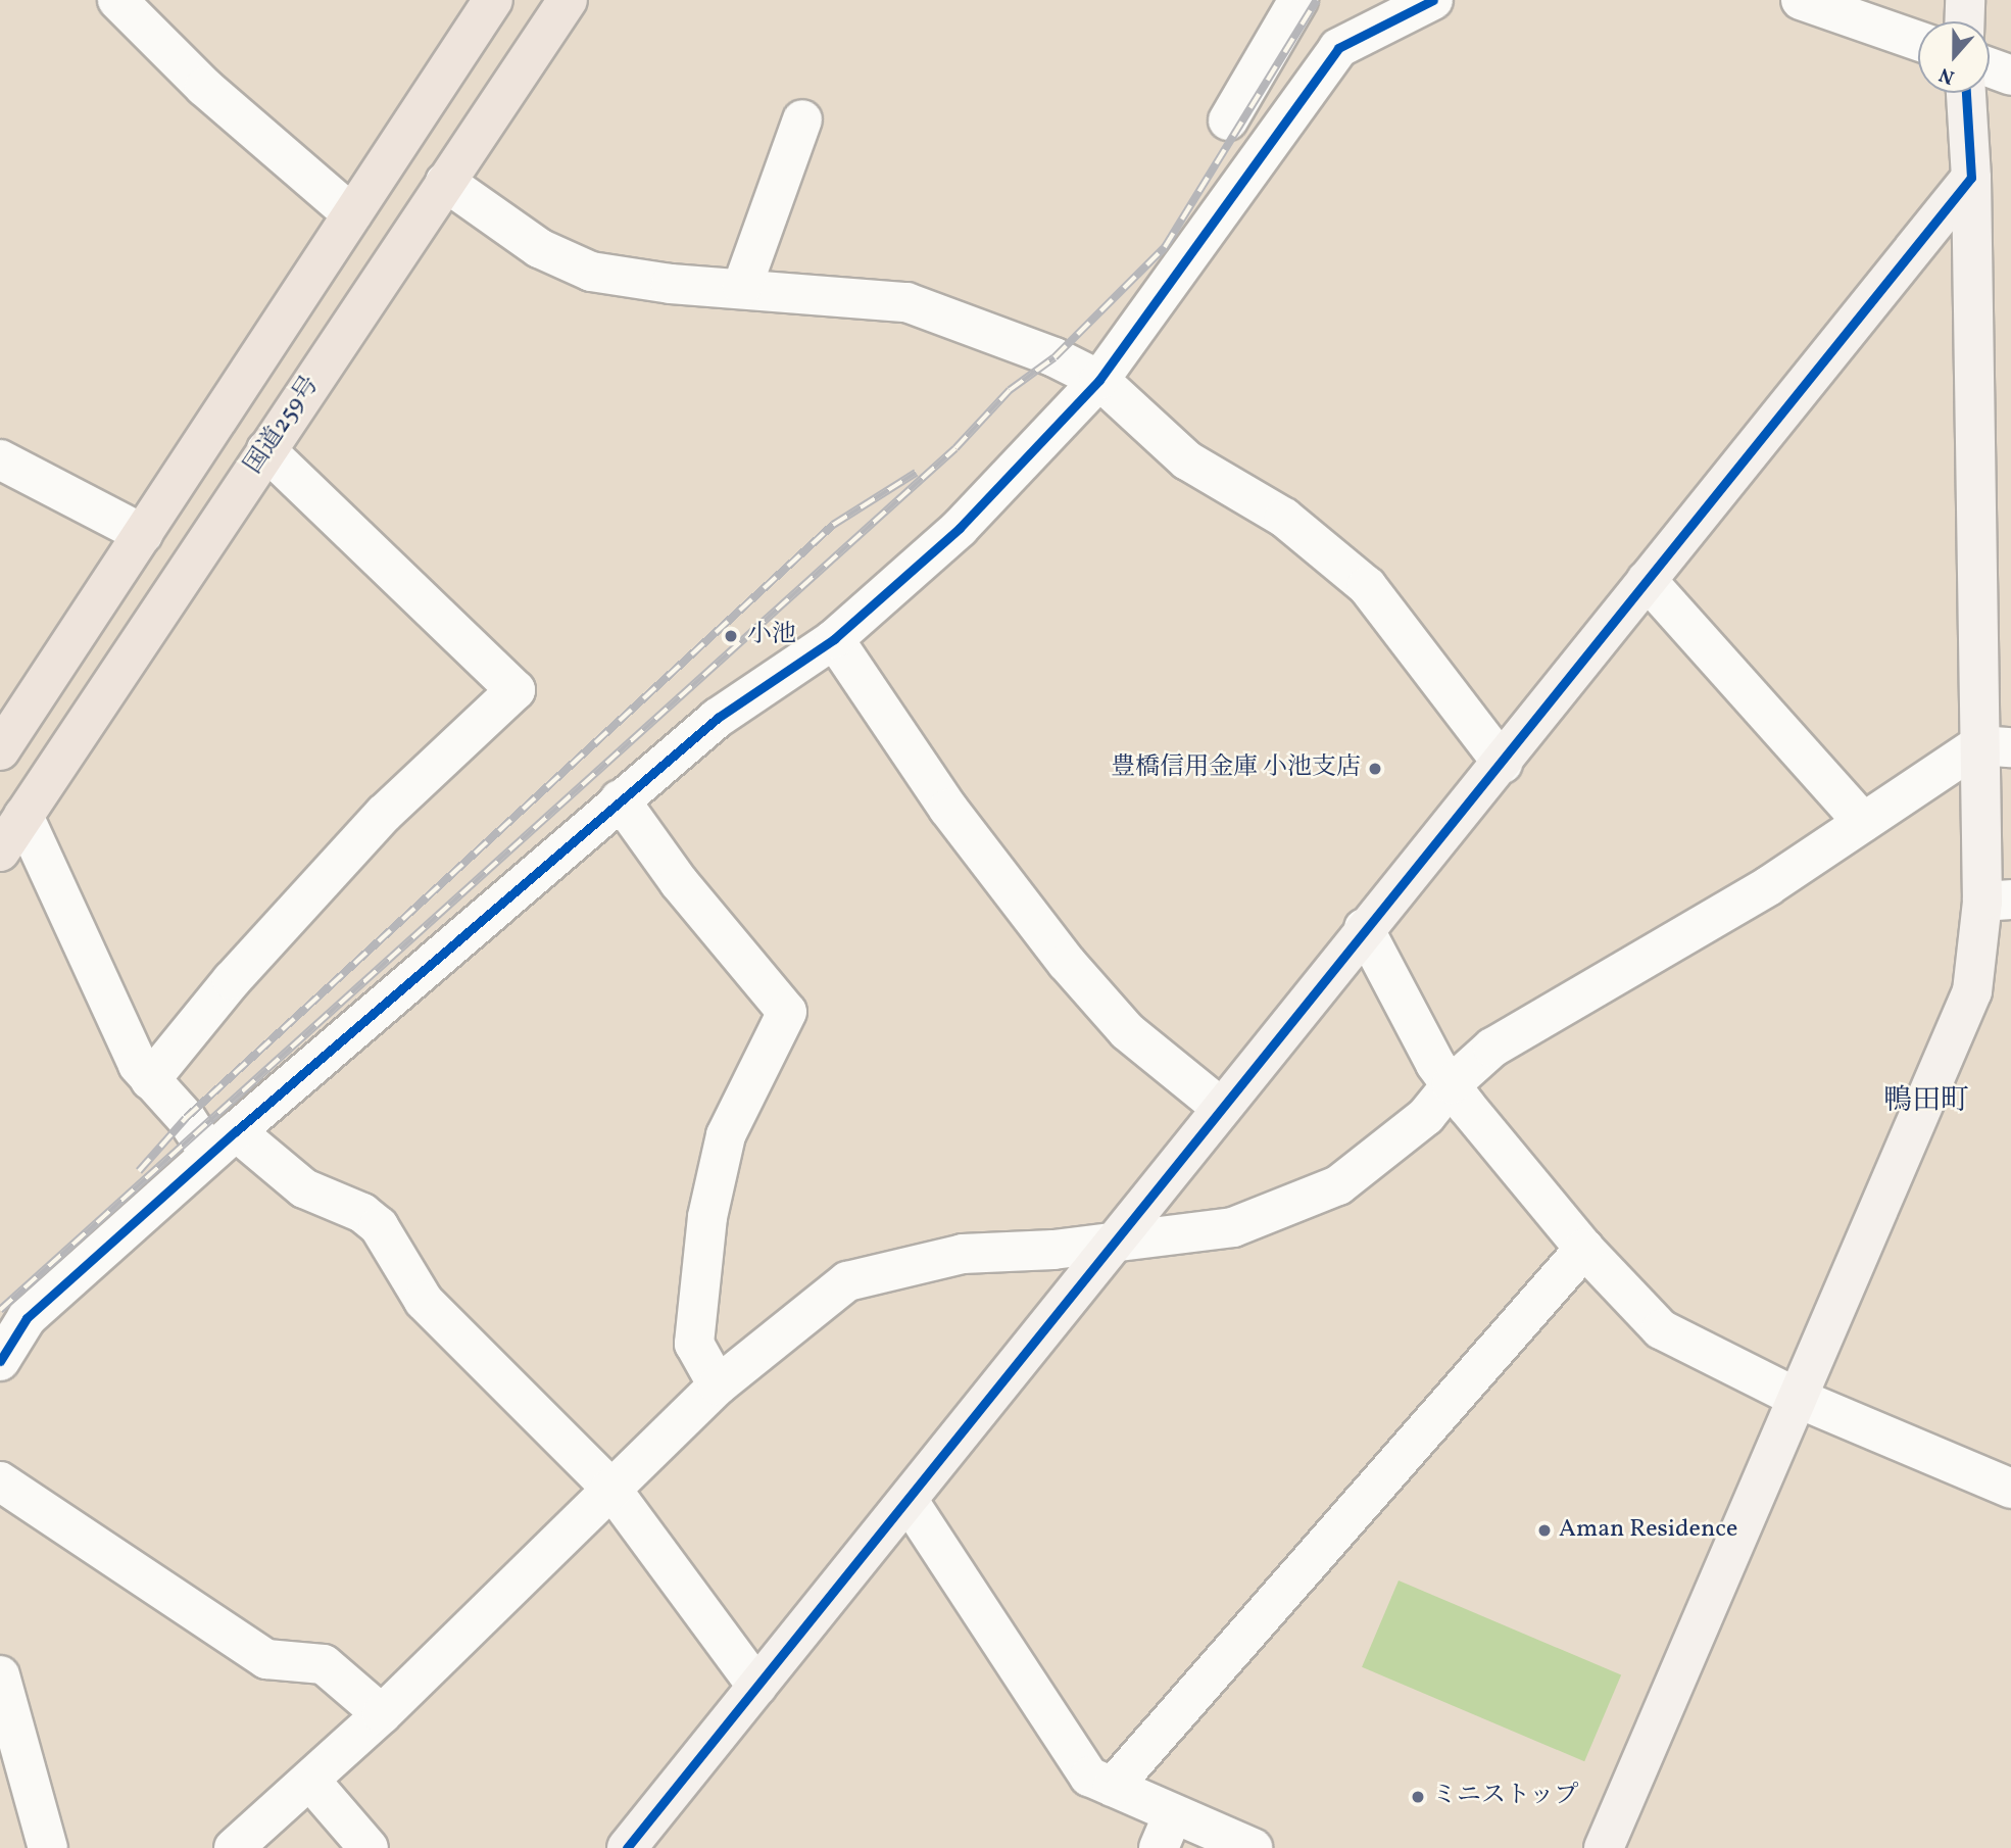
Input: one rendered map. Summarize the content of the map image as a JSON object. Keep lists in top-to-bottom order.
{
  "streets": {
    "highway": ["国道259号"]
  },
  "districts": ["鴨田町"],
  "places": [
    "小池",
    "豊橋信用金庫 小池支店",
    "Aman Residence",
    "ミニストップ"
  ],
  "north": "bottom"
}
